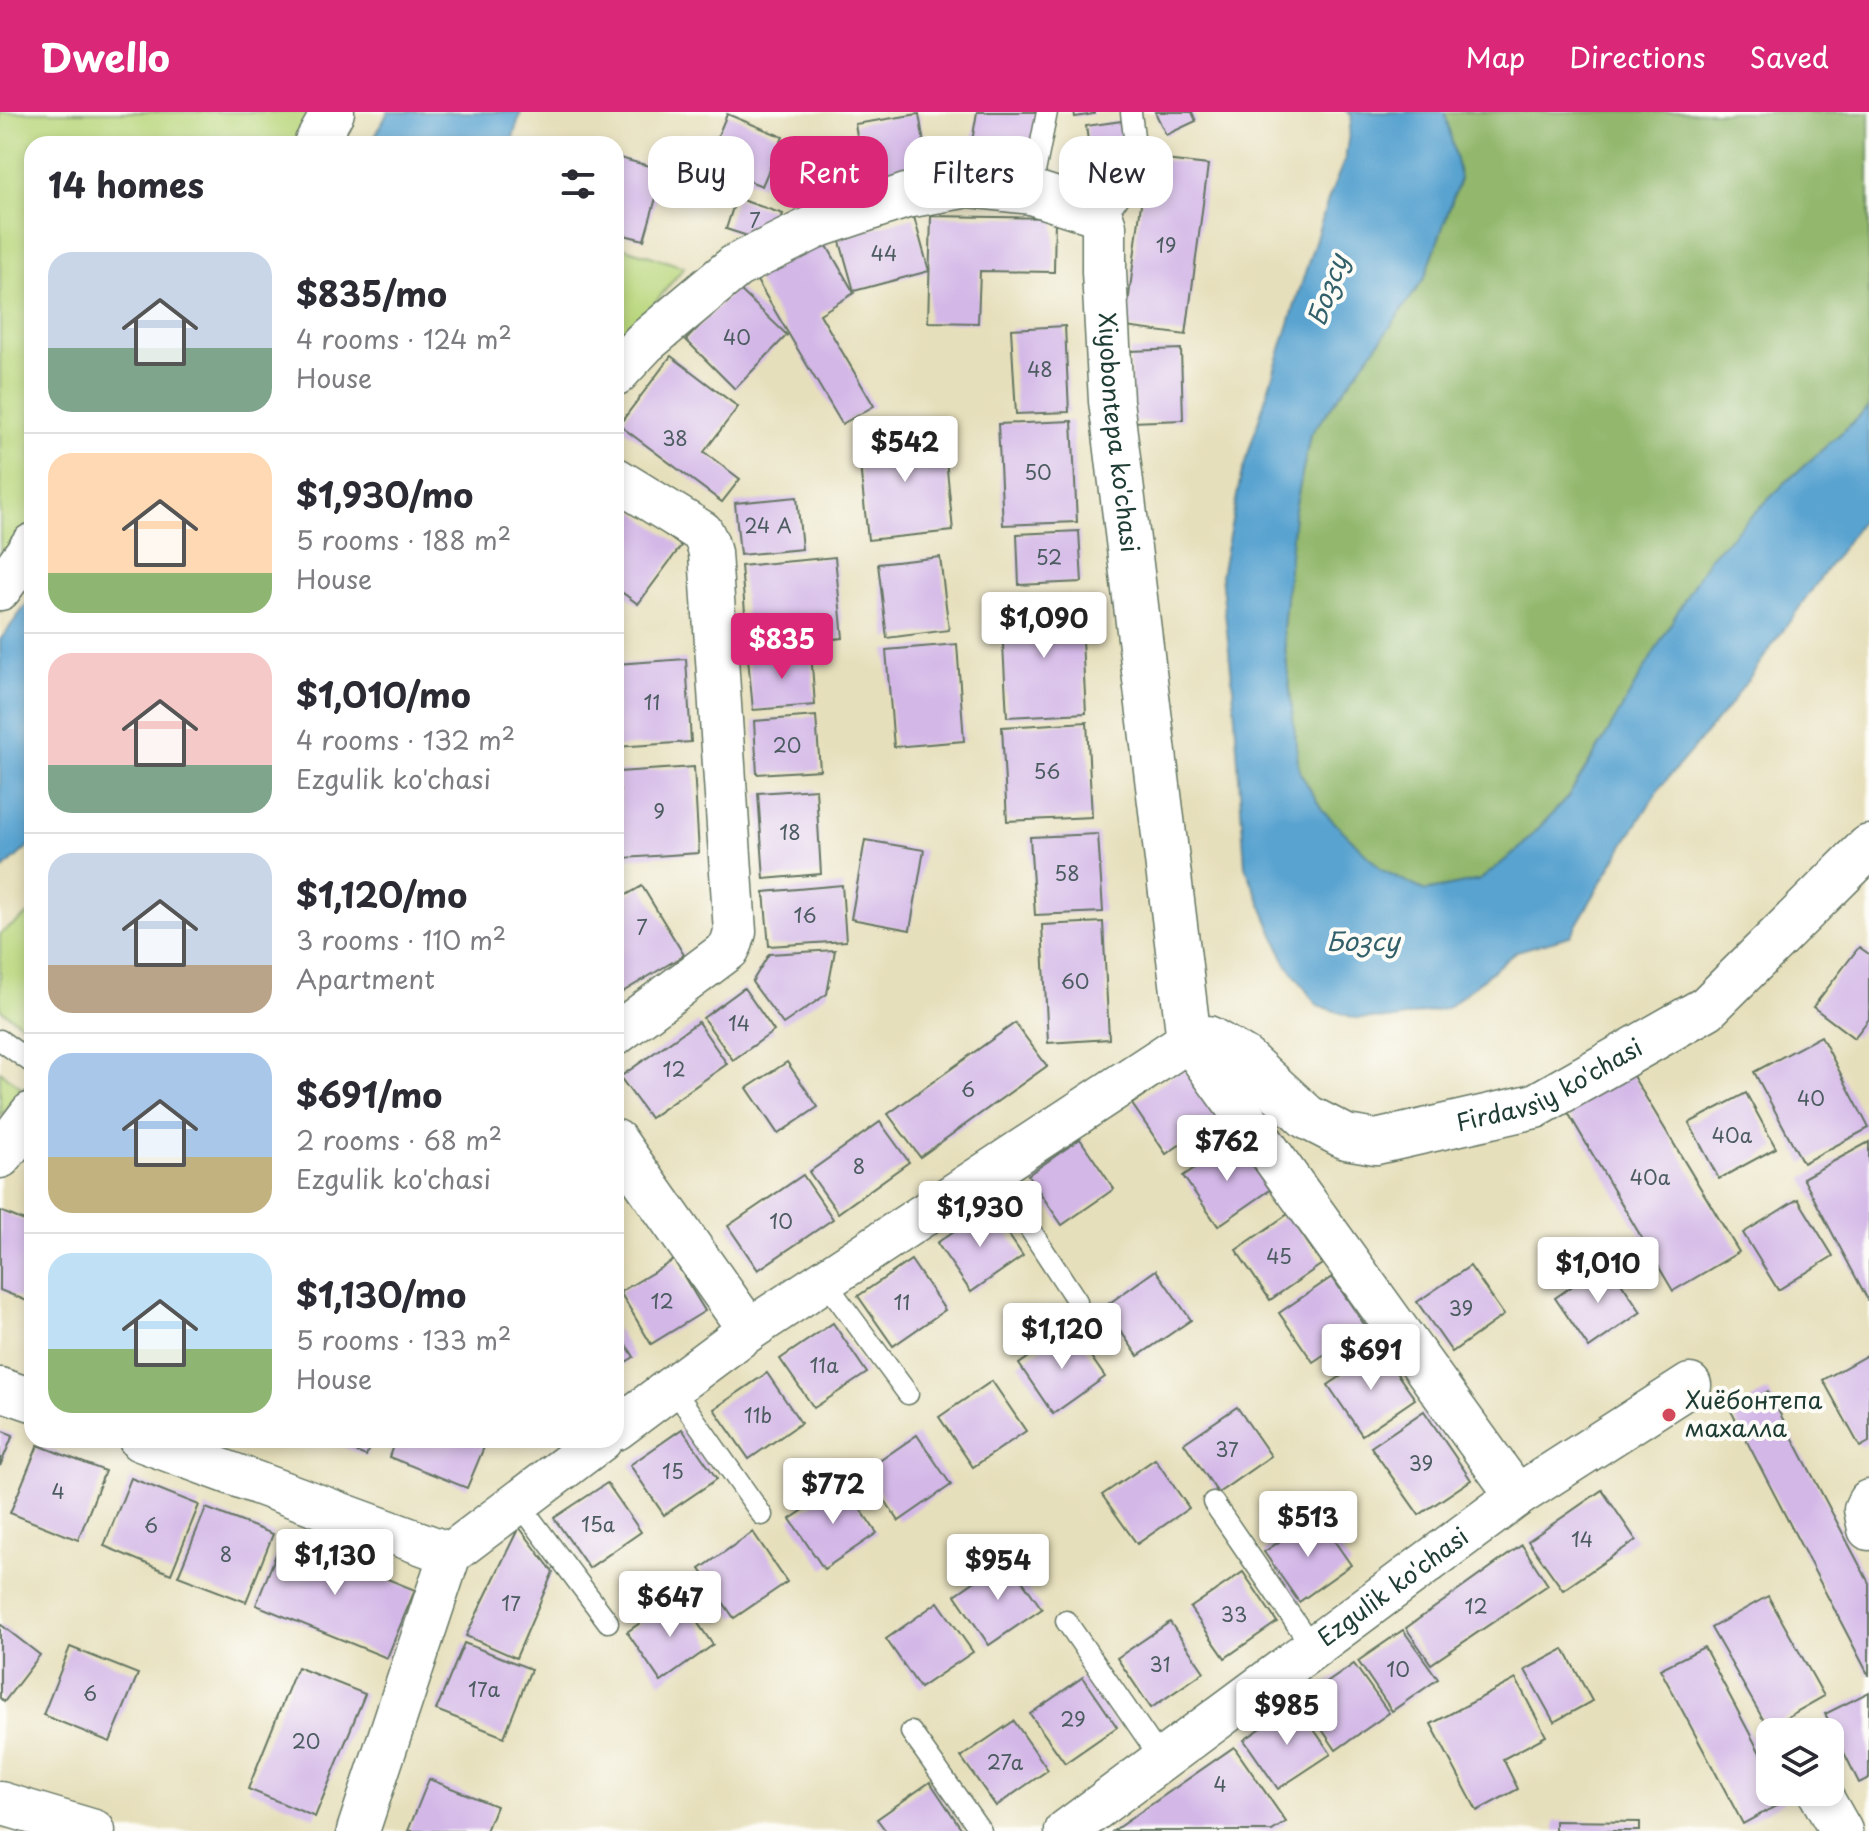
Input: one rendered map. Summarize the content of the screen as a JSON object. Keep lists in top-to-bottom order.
{
  "streets": {
    "street": ["Xiyobontepa ko'chasi", "Firdavsiy ko'chasi", "Ezgulik ko'chasi"]
  },
  "crossings": [
    ["Xiyobontepa ko'chasi", "Firdavsiy ko'chasi"]
  ],
  "water": ["Бозсу"],
  "places": ["Хиёбонтепа махалла"],
  "house_numbers": [
    "7",
    "19",
    "44",
    "40",
    "48",
    "38",
    "50",
    "24 A",
    "52",
    "11",
    "20",
    "56",
    "9",
    "18",
    "58",
    "16",
    "7",
    "60",
    "14",
    "12",
    "6",
    "40",
    "40a",
    "8",
    "40a",
    "10",
    "45",
    "12",
    "11",
    "39",
    "11a",
    "11b",
    "37",
    "39",
    "15",
    "4",
    "15a",
    "6",
    "14",
    "8",
    "17",
    "12",
    "33",
    "31",
    "10",
    "17a",
    "6",
    "29",
    "20",
    "27a",
    "4"
  ],
  "page": {
    "header": "Dwello",
    "nav": ["Map", "Directions", "Saved"],
    "chip": [
      "Buy",
      "Rent",
      "Filters",
      "New"
    ],
    "heading": "14 homes",
    "list": [
      {
        "name": "$835/mo",
        "note": "4 rooms · 124 m² · House"
      },
      {
        "name": "$1,930/mo",
        "note": "5 rooms · 188 m² · House"
      },
      {
        "name": "$1,010/mo",
        "note": "4 rooms · 132 m² · Ezgulik ko'chasi"
      },
      {
        "name": "$1,120/mo",
        "note": "3 rooms · 110 m² · Apartment"
      },
      {
        "name": "$691/mo",
        "note": "2 rooms · 68 m² · Ezgulik ko'chasi"
      },
      {
        "name": "$1,130/mo",
        "note": "5 rooms · 133 m² · House"
      }
    ],
    "price": [
      "$542",
      "$1,090",
      "$835",
      "$762",
      "$1,930",
      "$1,010",
      "$1,120",
      "$691",
      "$772",
      "$513",
      "$1,130",
      "$954",
      "$647",
      "$985"
    ]
  }
}
